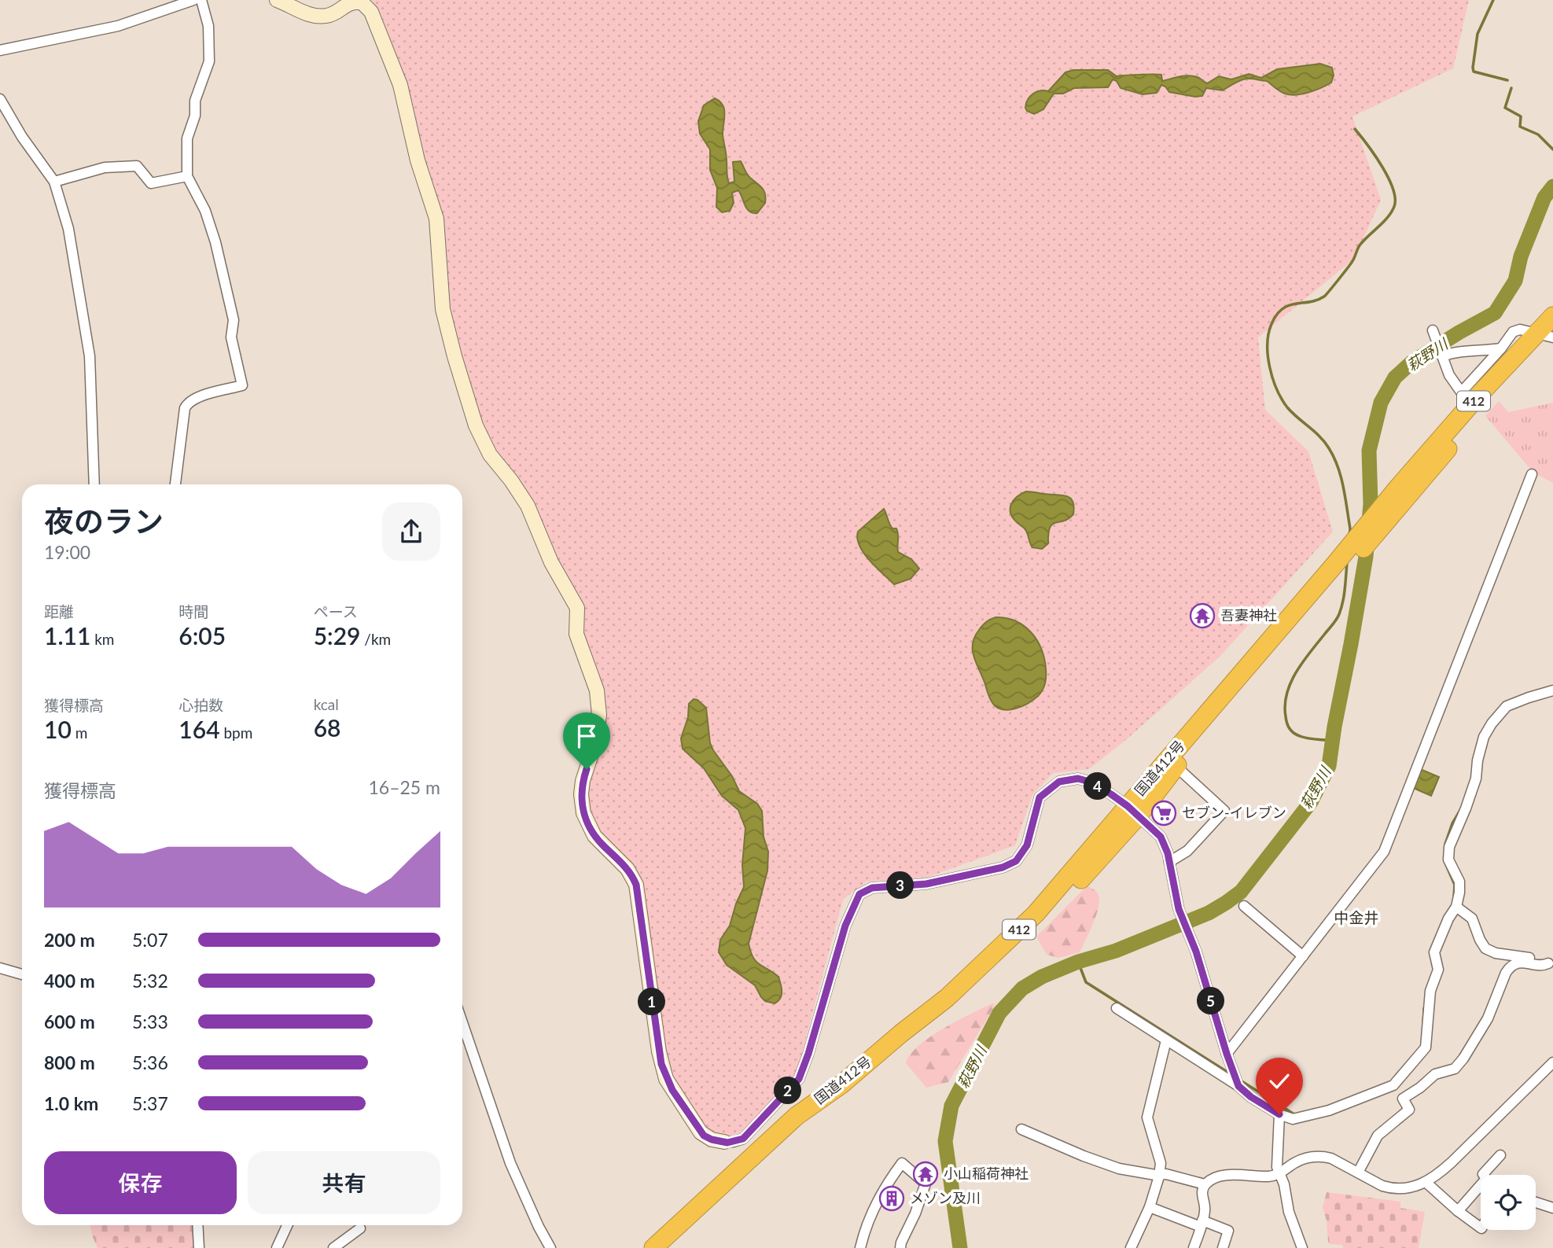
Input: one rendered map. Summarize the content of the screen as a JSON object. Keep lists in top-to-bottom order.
{
  "streets": {
    "highway": ["412", "国道412号"]
  },
  "districts": ["中金井"],
  "water": ["萩野川"],
  "places": {
    "temple": ["吾妻神社", "小山稲荷神社"],
    "supermarket": ["セブン-イレブン"],
    "building": ["メゾン及川"]
  },
  "page": {
    "heading": ["夜のラン", "19:00"],
    "stats": [
      ["距離", "1.11 km"],
      ["時間", "6:05"],
      ["ペース", "5:29 /km"],
      ["獲得標高", "10 m"],
      ["心拍数", "164 bpm"],
      ["kcal", "68"]
    ],
    "chart": ["獲得標高", "16–25 m"],
    "pins": [
      "4",
      "3",
      "5",
      "1",
      "2"
    ],
    "list": [
      {
        "name": "200 m",
        "note": "5:07"
      },
      {
        "name": "400 m",
        "note": "5:32"
      },
      {
        "name": "600 m",
        "note": "5:33"
      },
      {
        "name": "800 m",
        "note": "5:36"
      },
      {
        "name": "1.0 km",
        "note": "5:37"
      }
    ],
    "buttons": ["保存", "共有"]
  }
}
